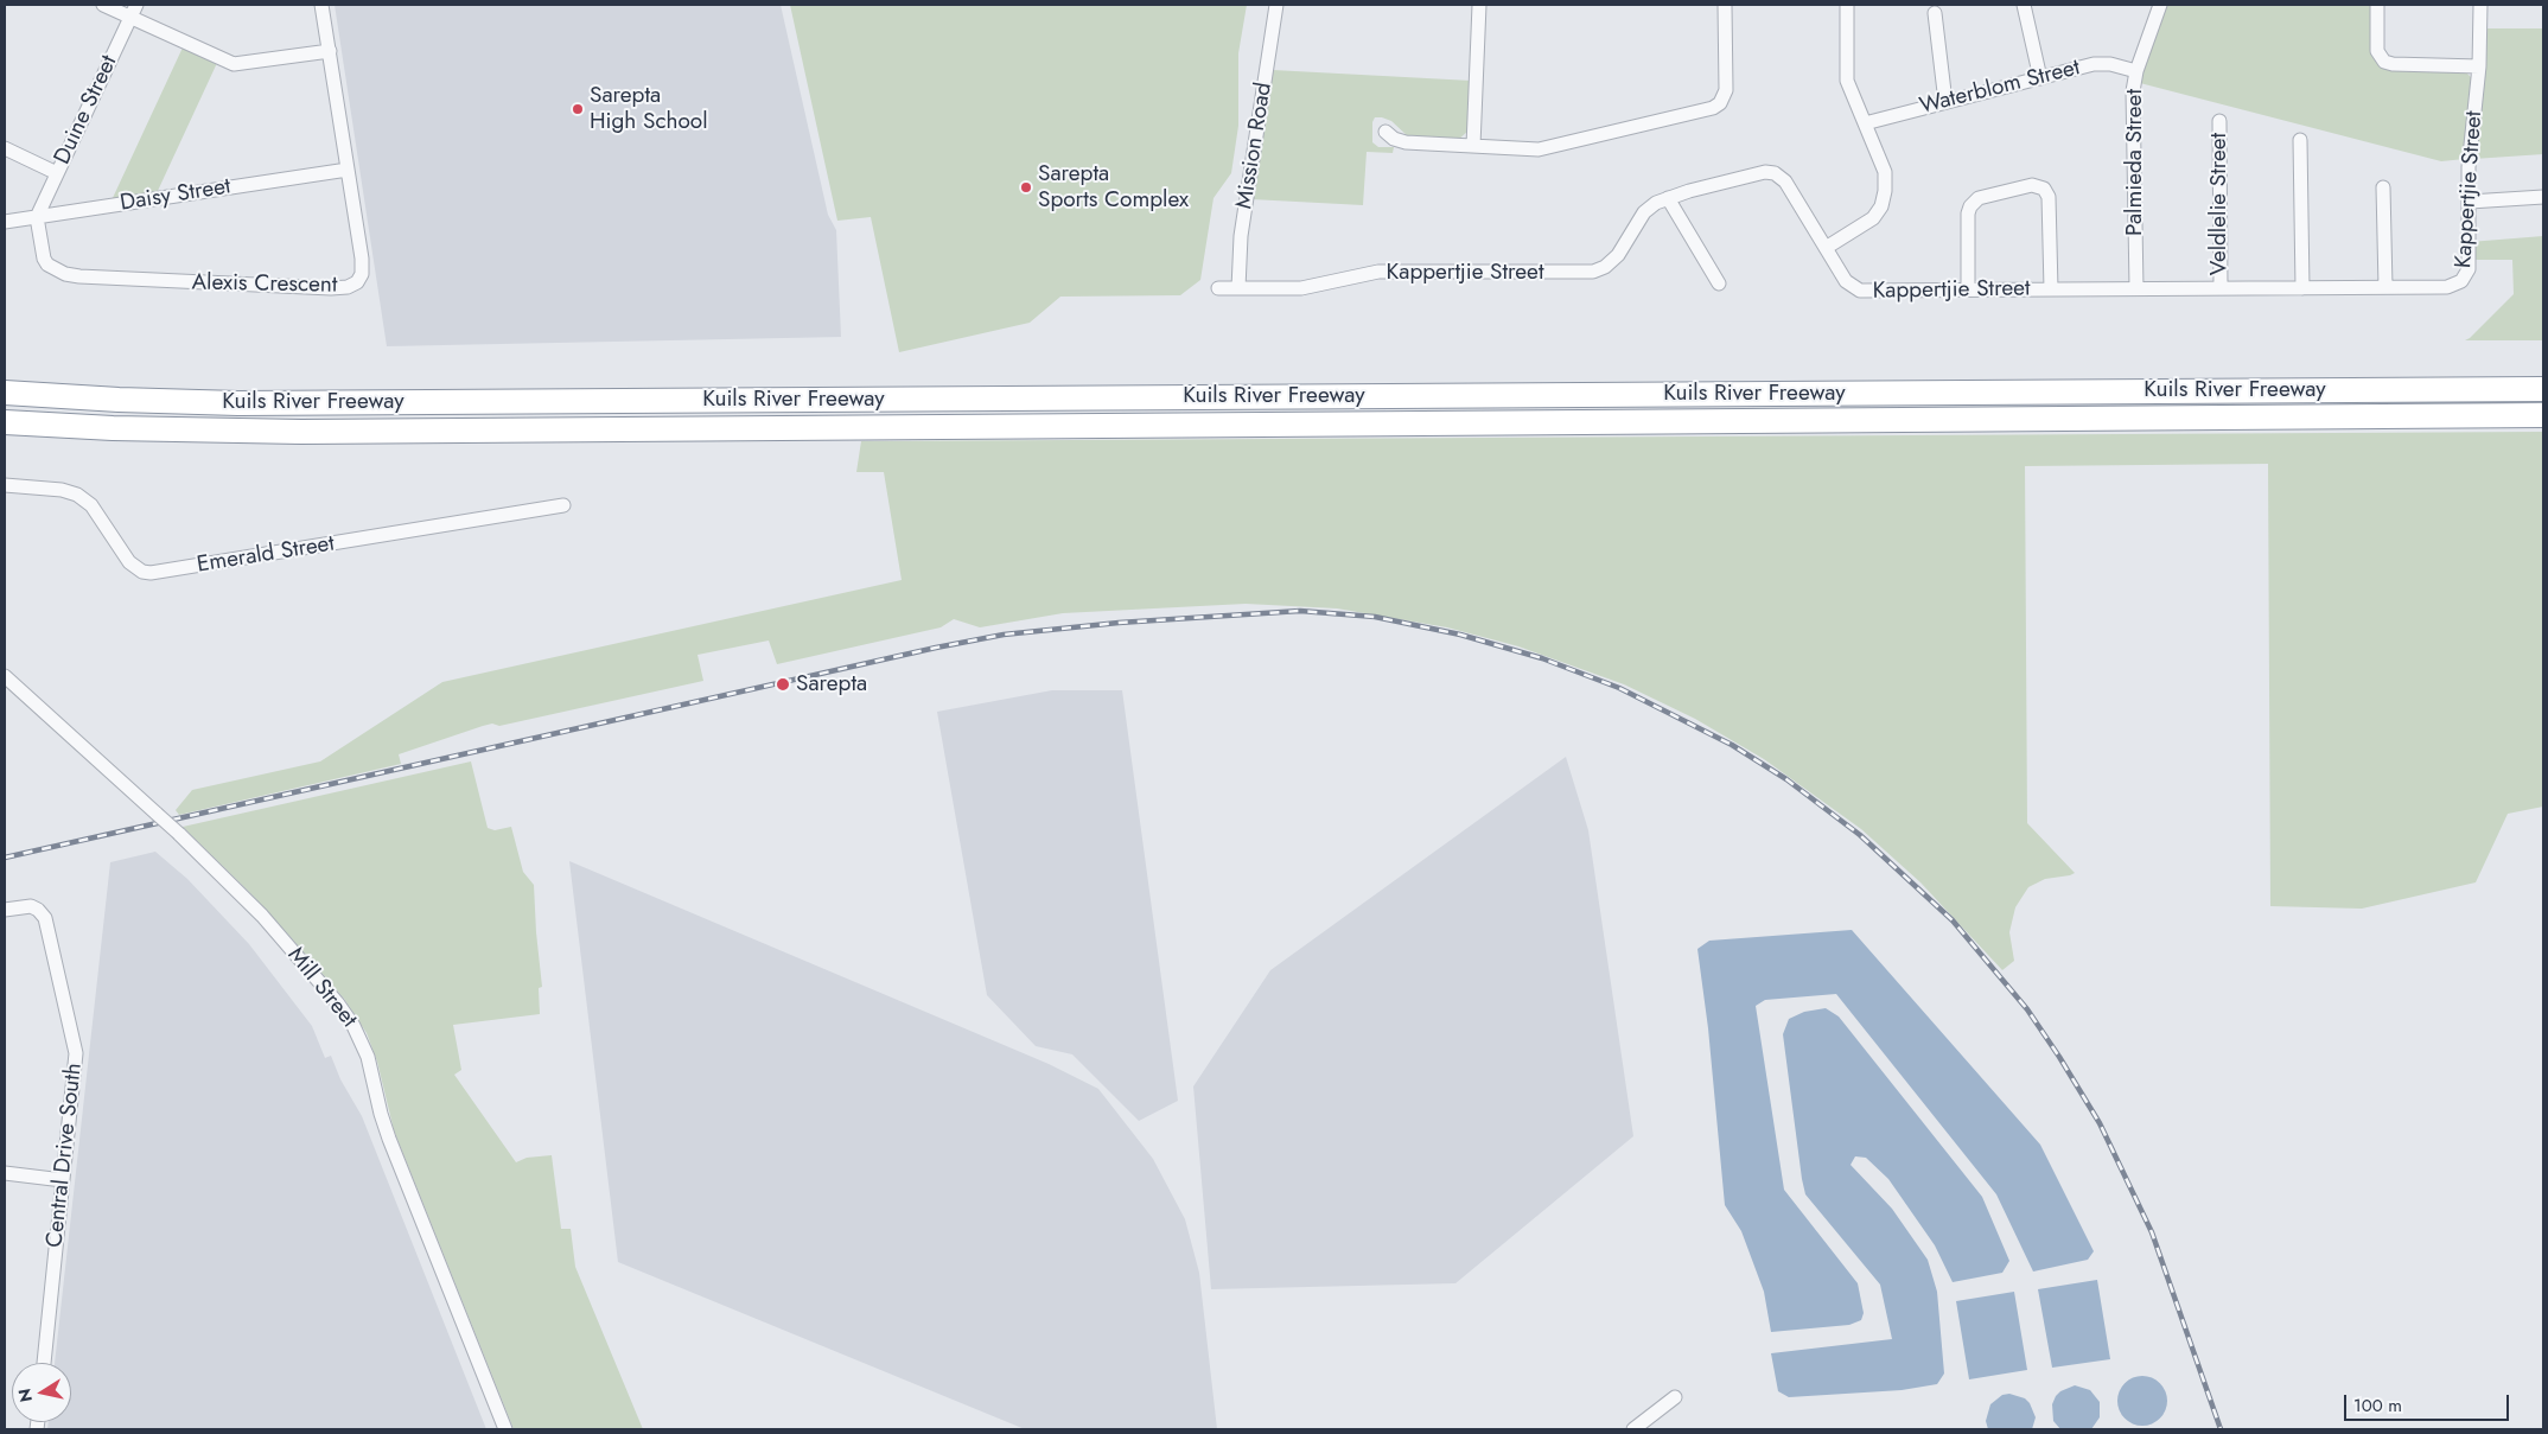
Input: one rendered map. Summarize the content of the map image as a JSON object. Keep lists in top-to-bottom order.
{
  "streets": {
    "highway": ["Kuils River Freeway"],
    "street": [
      "Waterblom Street",
      "Duine Street",
      "Mission Road",
      "Palmieda Street",
      "Kappertjie Street",
      "Daisy Street",
      "Veldlelie Street",
      "Alexis Crescent",
      "Emerald Street",
      "Mill Street",
      "Central Drive South"
    ]
  },
  "crossings": [
    ["Waterblom Street", "Palmieda Street"],
    ["Duine Street", "Daisy Street"],
    ["Duine Street", "Alexis Crescent"],
    ["Mission Road", "Kappertjie Street"],
    ["Palmieda Street", "Kappertjie Street"],
    ["Kappertjie Street", "Veldlelie Street"],
    ["Daisy Street", "Alexis Crescent"]
  ],
  "places": ["Sarepta High School", "Sarepta Sports Complex", "Sarepta"],
  "scale_bar": "100 m",
  "north": "left"
}
